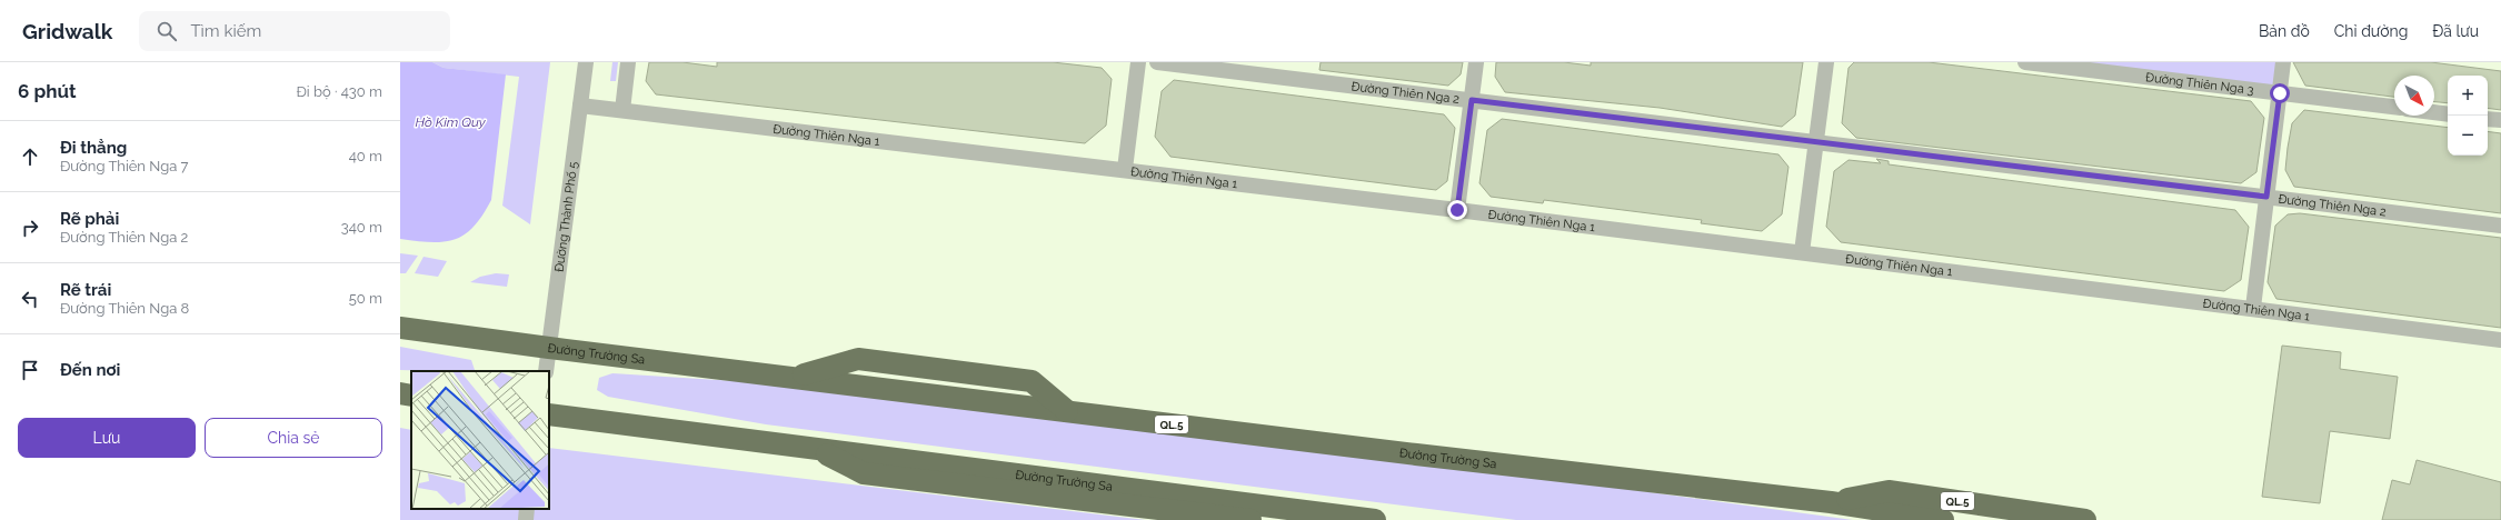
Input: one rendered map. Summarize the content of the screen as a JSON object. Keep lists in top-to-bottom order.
{
  "streets": {
    "highway": ["Đường Trường Sa", "QL.5"],
    "street": [
      "Đường Thiên Nga 3",
      "Đường Thiên Nga 2",
      "Đường Thiên Nga 1",
      "Đường Thành Phố 5"
    ]
  },
  "crossings": [
    ["Đường Thiên Nga 1", "Đường Thành Phố 5"],
    ["Đường Thành Phố 5", "Đường Trường Sa"]
  ],
  "water": ["Hồ Kim Quy"],
  "north": "bottom right",
  "page": {
    "header": "Gridwalk",
    "search": "Tìm kiếm",
    "nav": ["Bản đồ", "Chỉ đường", "Đã lưu"],
    "heading": ["6 phút", "Đi bộ · 430 m"],
    "map_buttons": ["+", "−"],
    "list": [
      ["Đi thẳng", "Đường Thiên Nga 7", "40 m"],
      ["Rẽ phải", "Đường Thiên Nga 2", "340 m"],
      ["Rẽ trái", "Đường Thiên Nga 8", "50 m"],
      "Đến nơi"
    ],
    "buttons": ["Lưu", "Chia sẻ"]
  }
}
